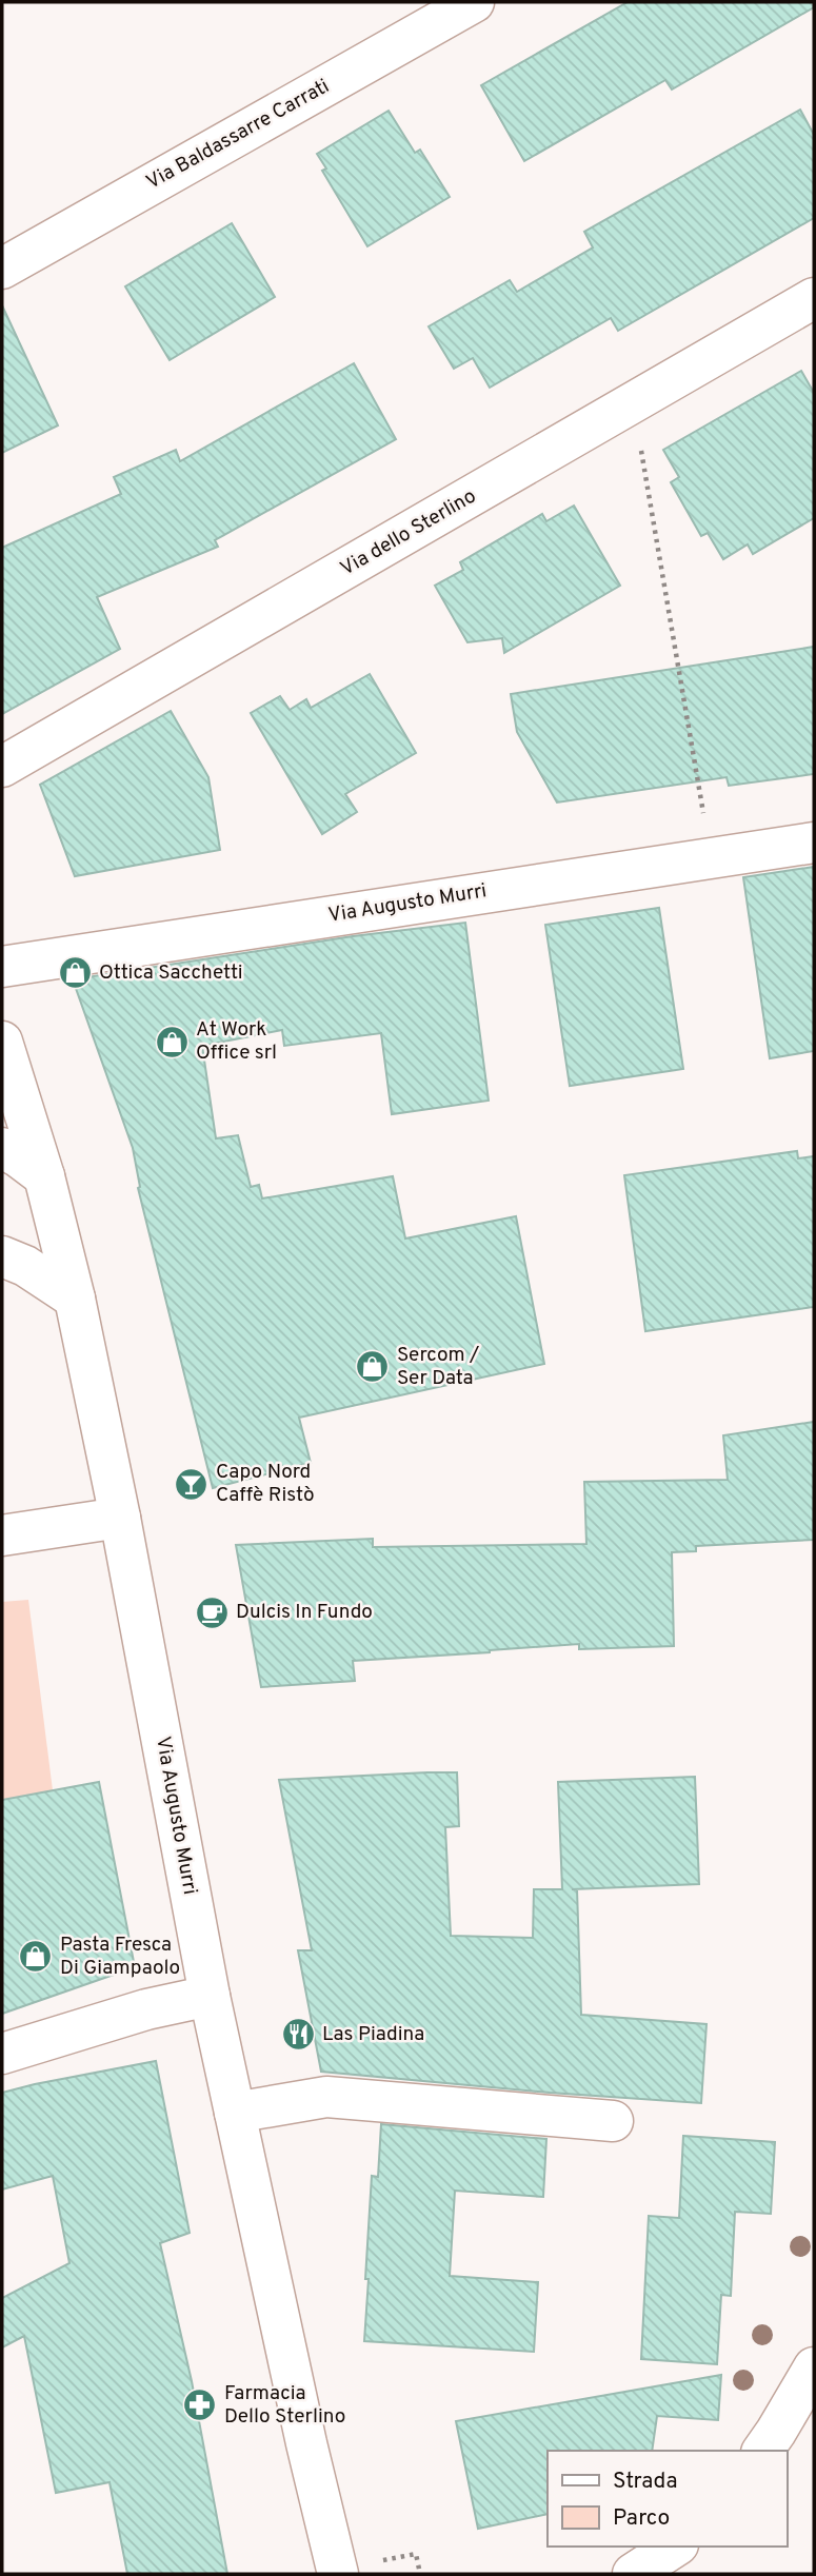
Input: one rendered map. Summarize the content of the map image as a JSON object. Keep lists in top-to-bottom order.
{
  "streets": {
    "street": ["Via Baldassarre Carrati", "Via dello Sterlino", "Via Augusto Murri"]
  },
  "places": {
    "shop": [
      "Ottica Sacchetti",
      "At Work Office srl",
      "Sercom / Ser Data",
      "Pasta Fresca Di Giampaolo"
    ],
    "bar": ["Capo Nord Caffè Ristò"],
    "cafe": ["Dulcis In Fundo"],
    "restaurant": ["Las Piadina"],
    "pharmacy": ["Farmacia Dello Sterlino"]
  },
  "legend": ["Strada", "Parco"]
}
